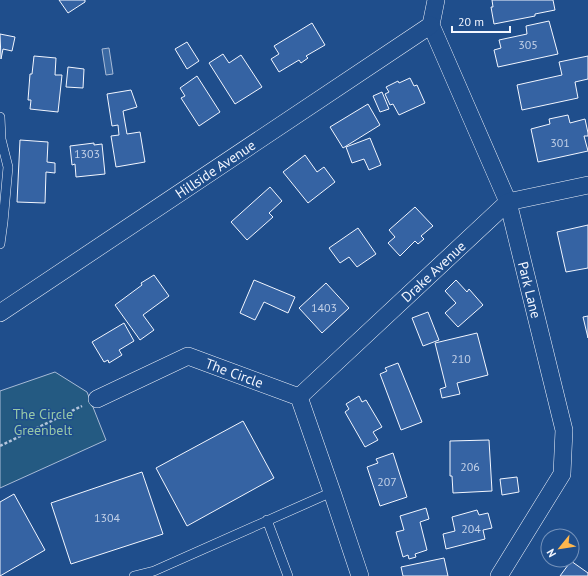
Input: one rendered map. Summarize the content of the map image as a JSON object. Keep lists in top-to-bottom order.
{
  "streets": {
    "street": [
      "Hillside Avenue",
      "Drake Avenue",
      "Park Lane",
      "The Circle"
    ]
  },
  "crossings": [
    ["Hillside Avenue", "Park Lane"],
    ["Drake Avenue", "Park Lane"],
    ["Drake Avenue", "The Circle"]
  ],
  "parks": ["The Circle Greenbelt"],
  "house_numbers": [
    "305",
    "301",
    "1303",
    "1403",
    "210",
    "206",
    "207",
    "1304",
    "204"
  ],
  "scale_bar": "20 m",
  "north": "bottom left"
}
